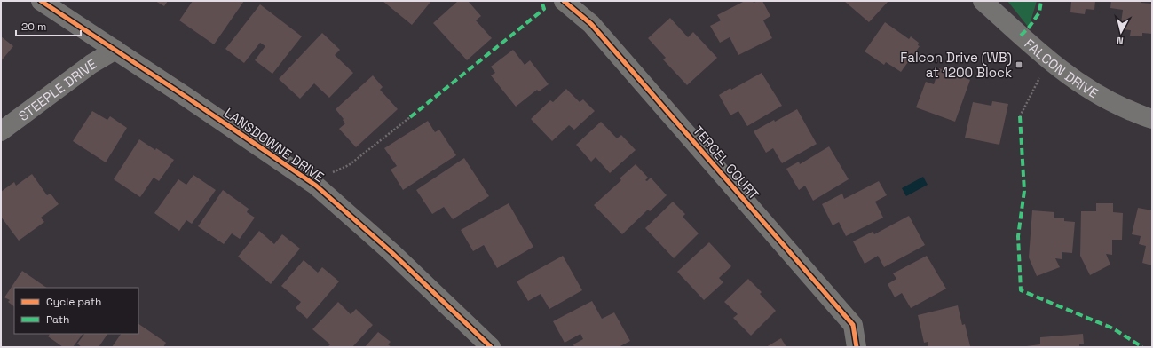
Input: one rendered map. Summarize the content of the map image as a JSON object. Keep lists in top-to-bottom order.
{
  "streets": {
    "street": [
      "FALCON DRIVE",
      "STEEPLE DRIVE",
      "LANSDOWNE DRIVE",
      "TERCEL COURT"
    ]
  },
  "crossings": [
    ["STEEPLE DRIVE", "LANSDOWNE DRIVE"]
  ],
  "places": {
    "transit": ["Falcon Drive (WB) at 1200 Block"]
  },
  "legend": ["Cycle path", "Path"],
  "scale_bar": "20 m",
  "north": "bottom"
}
